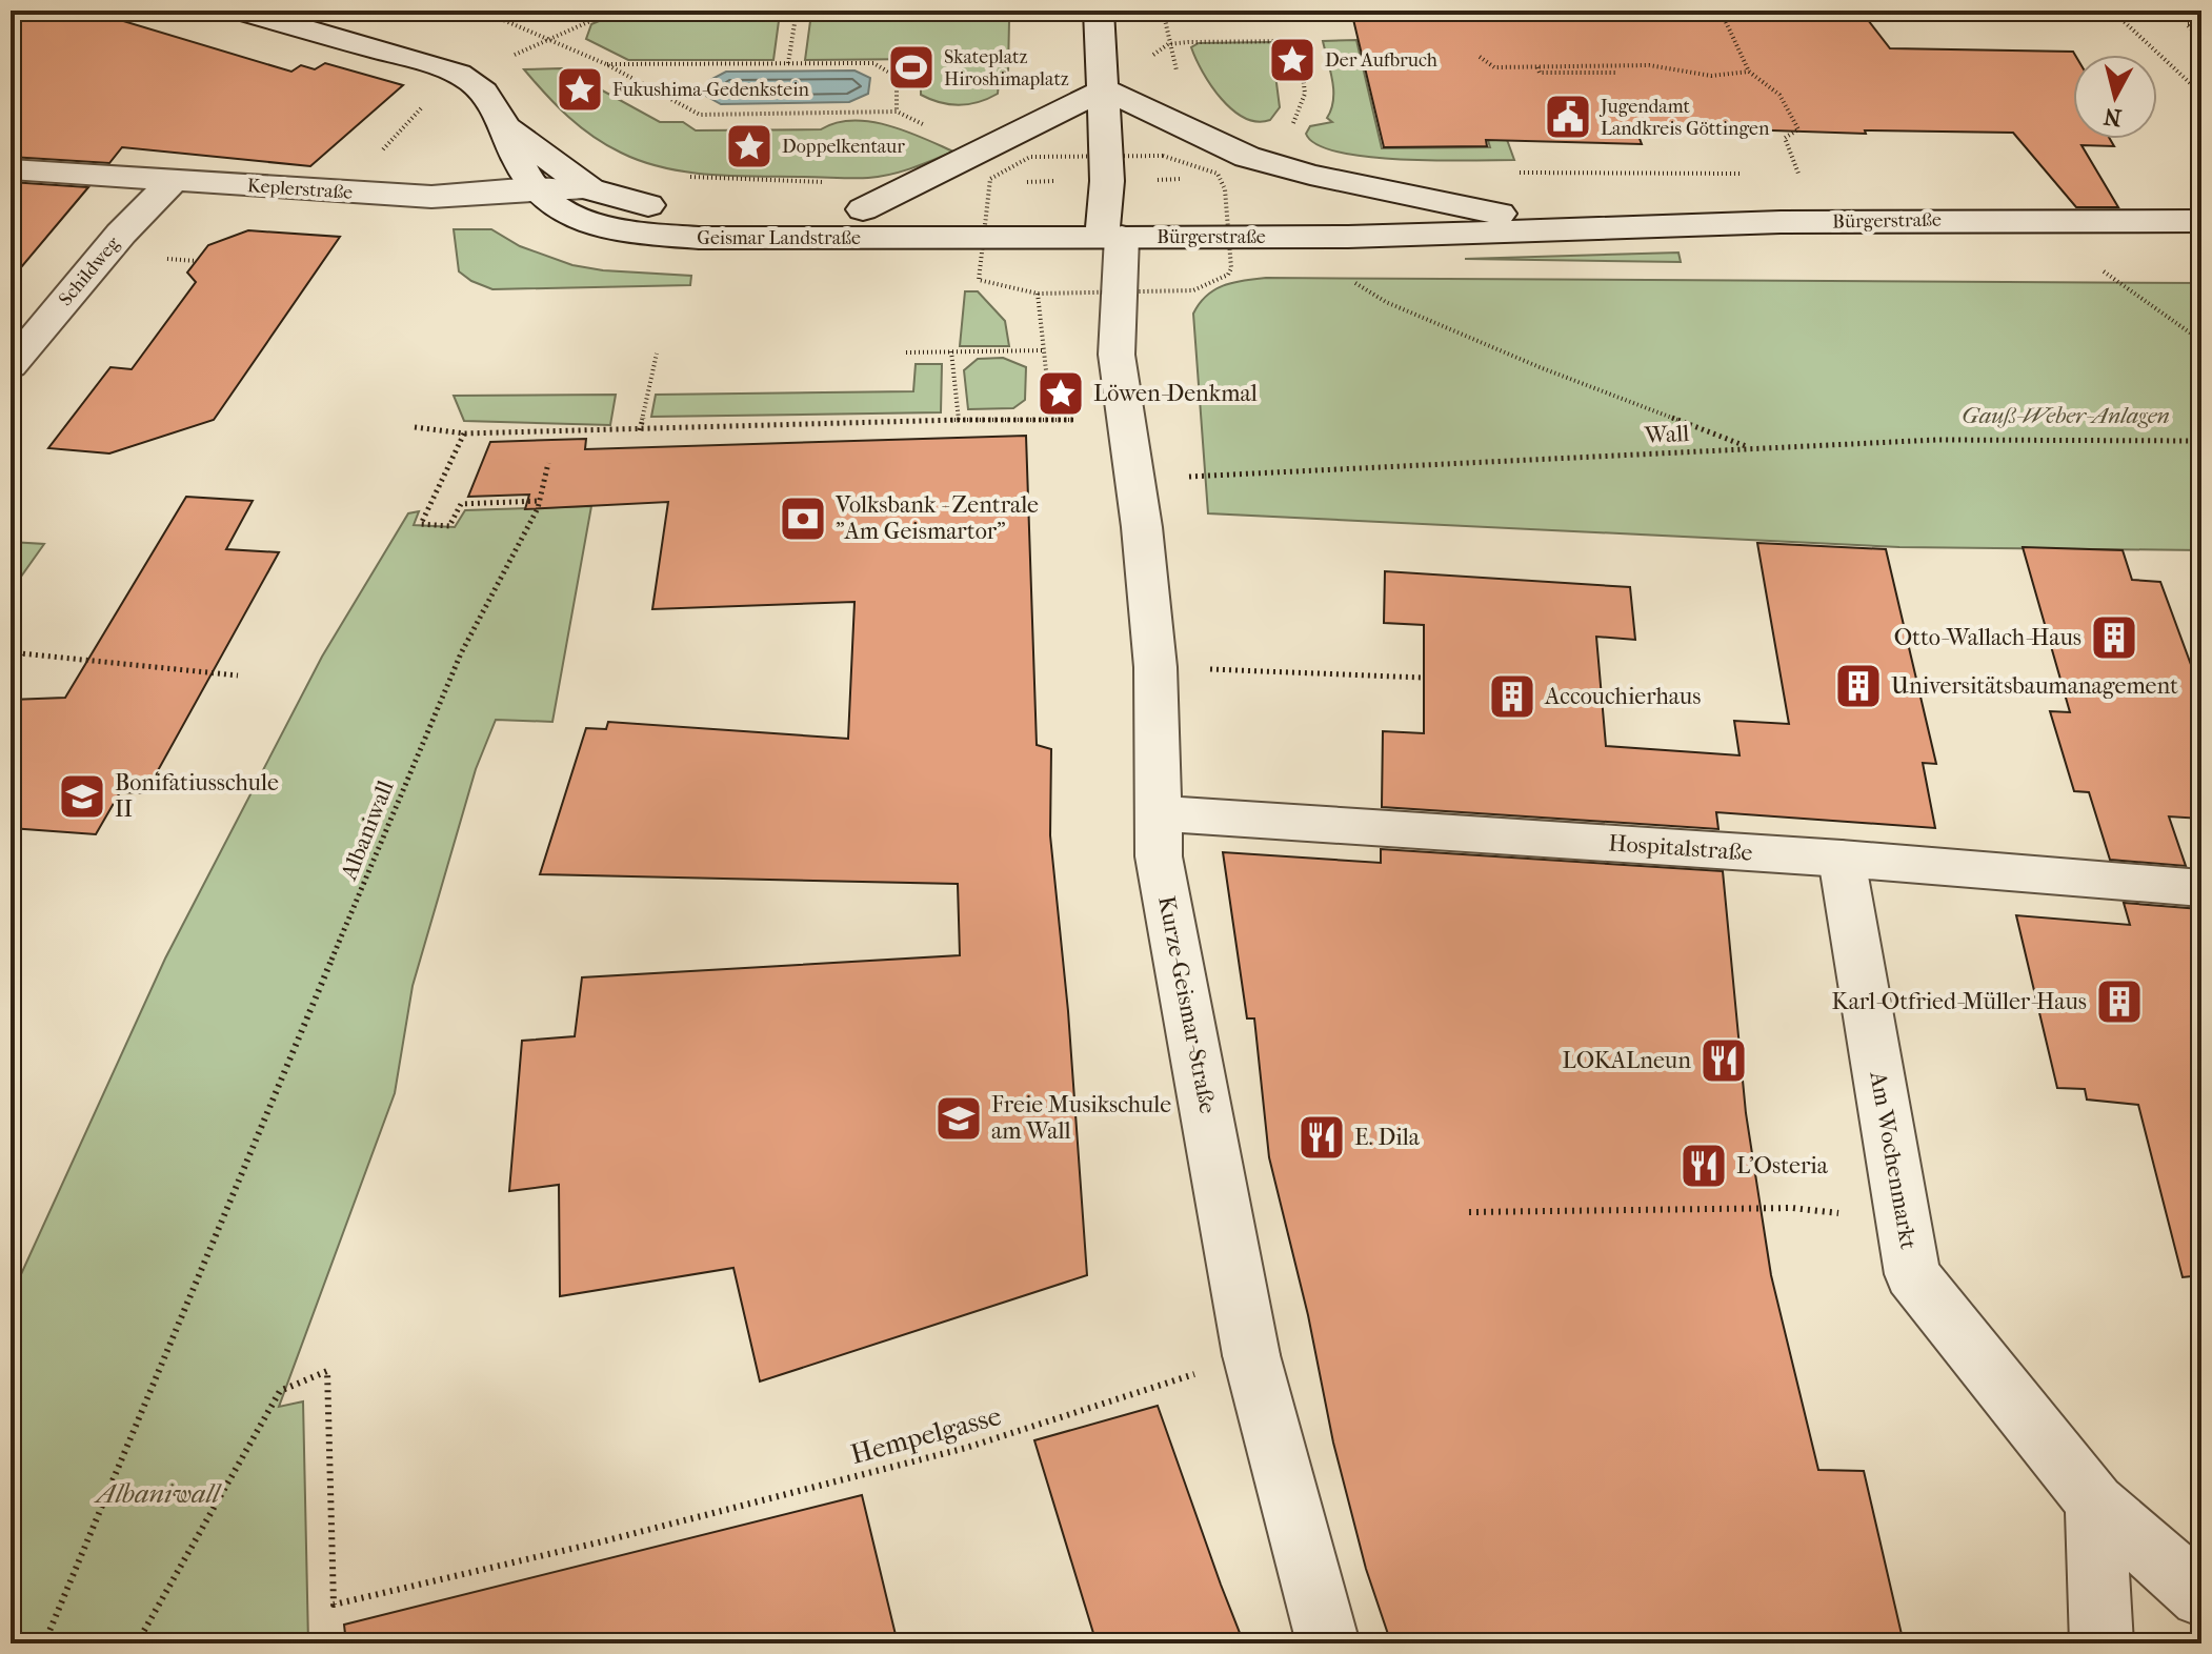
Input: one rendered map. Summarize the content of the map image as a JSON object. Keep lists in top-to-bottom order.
{
  "streets": {
    "main road": [
      "Keplerstraße",
      "Bürgerstraße",
      "Geismar Landstraße",
      "Schildweg",
      "Hospitalstraße",
      "Kurze-Geismar-Straße",
      "Am Wochenmarkt"
    ],
    "path": ["Wall", "Albaniwall", "Hempelgasse"]
  },
  "crossings": [
    ["Keplerstraße", "Geismar Landstraße"],
    ["Keplerstraße", "Schildweg"],
    ["Bürgerstraße", "Geismar Landstraße"],
    ["Bürgerstraße", "Kurze-Geismar-Straße"],
    ["Geismar Landstraße", "Kurze-Geismar-Straße"],
    ["Wall", "Kurze-Geismar-Straße"],
    ["Hospitalstraße", "Kurze-Geismar-Straße"],
    ["Hospitalstraße", "Am Wochenmarkt"],
    ["Kurze-Geismar-Straße", "Hempelgasse"]
  ],
  "parks": ["Gauß-Weber-Anlagen", "Albaniwall"],
  "places": {
    "place": [
      "Der Aufbruch",
      "Fukushima-Gedenkstein",
      "Doppelkentaur",
      "Löwen-Denkmal"
    ],
    "sports": ["Skateplatz Hiroshimaplatz"],
    "public building": ["Jugendamt Landkreis Göttingen"],
    "bank": ["Volksbank - Zentrale \"Am Geismartor\""],
    "building": [
      "Otto-Wallach-Haus",
      "Universitätsbaumanagement",
      "Accouchierhaus",
      "Karl-Otfried-Müller-Haus"
    ],
    "school or university": ["Bonifatiusschule II", "Freie Musikschule am Wall"],
    "restaurant": ["LOKALneun", "E. Dila", "L'Osteria"]
  },
  "north": "bottom"
}
